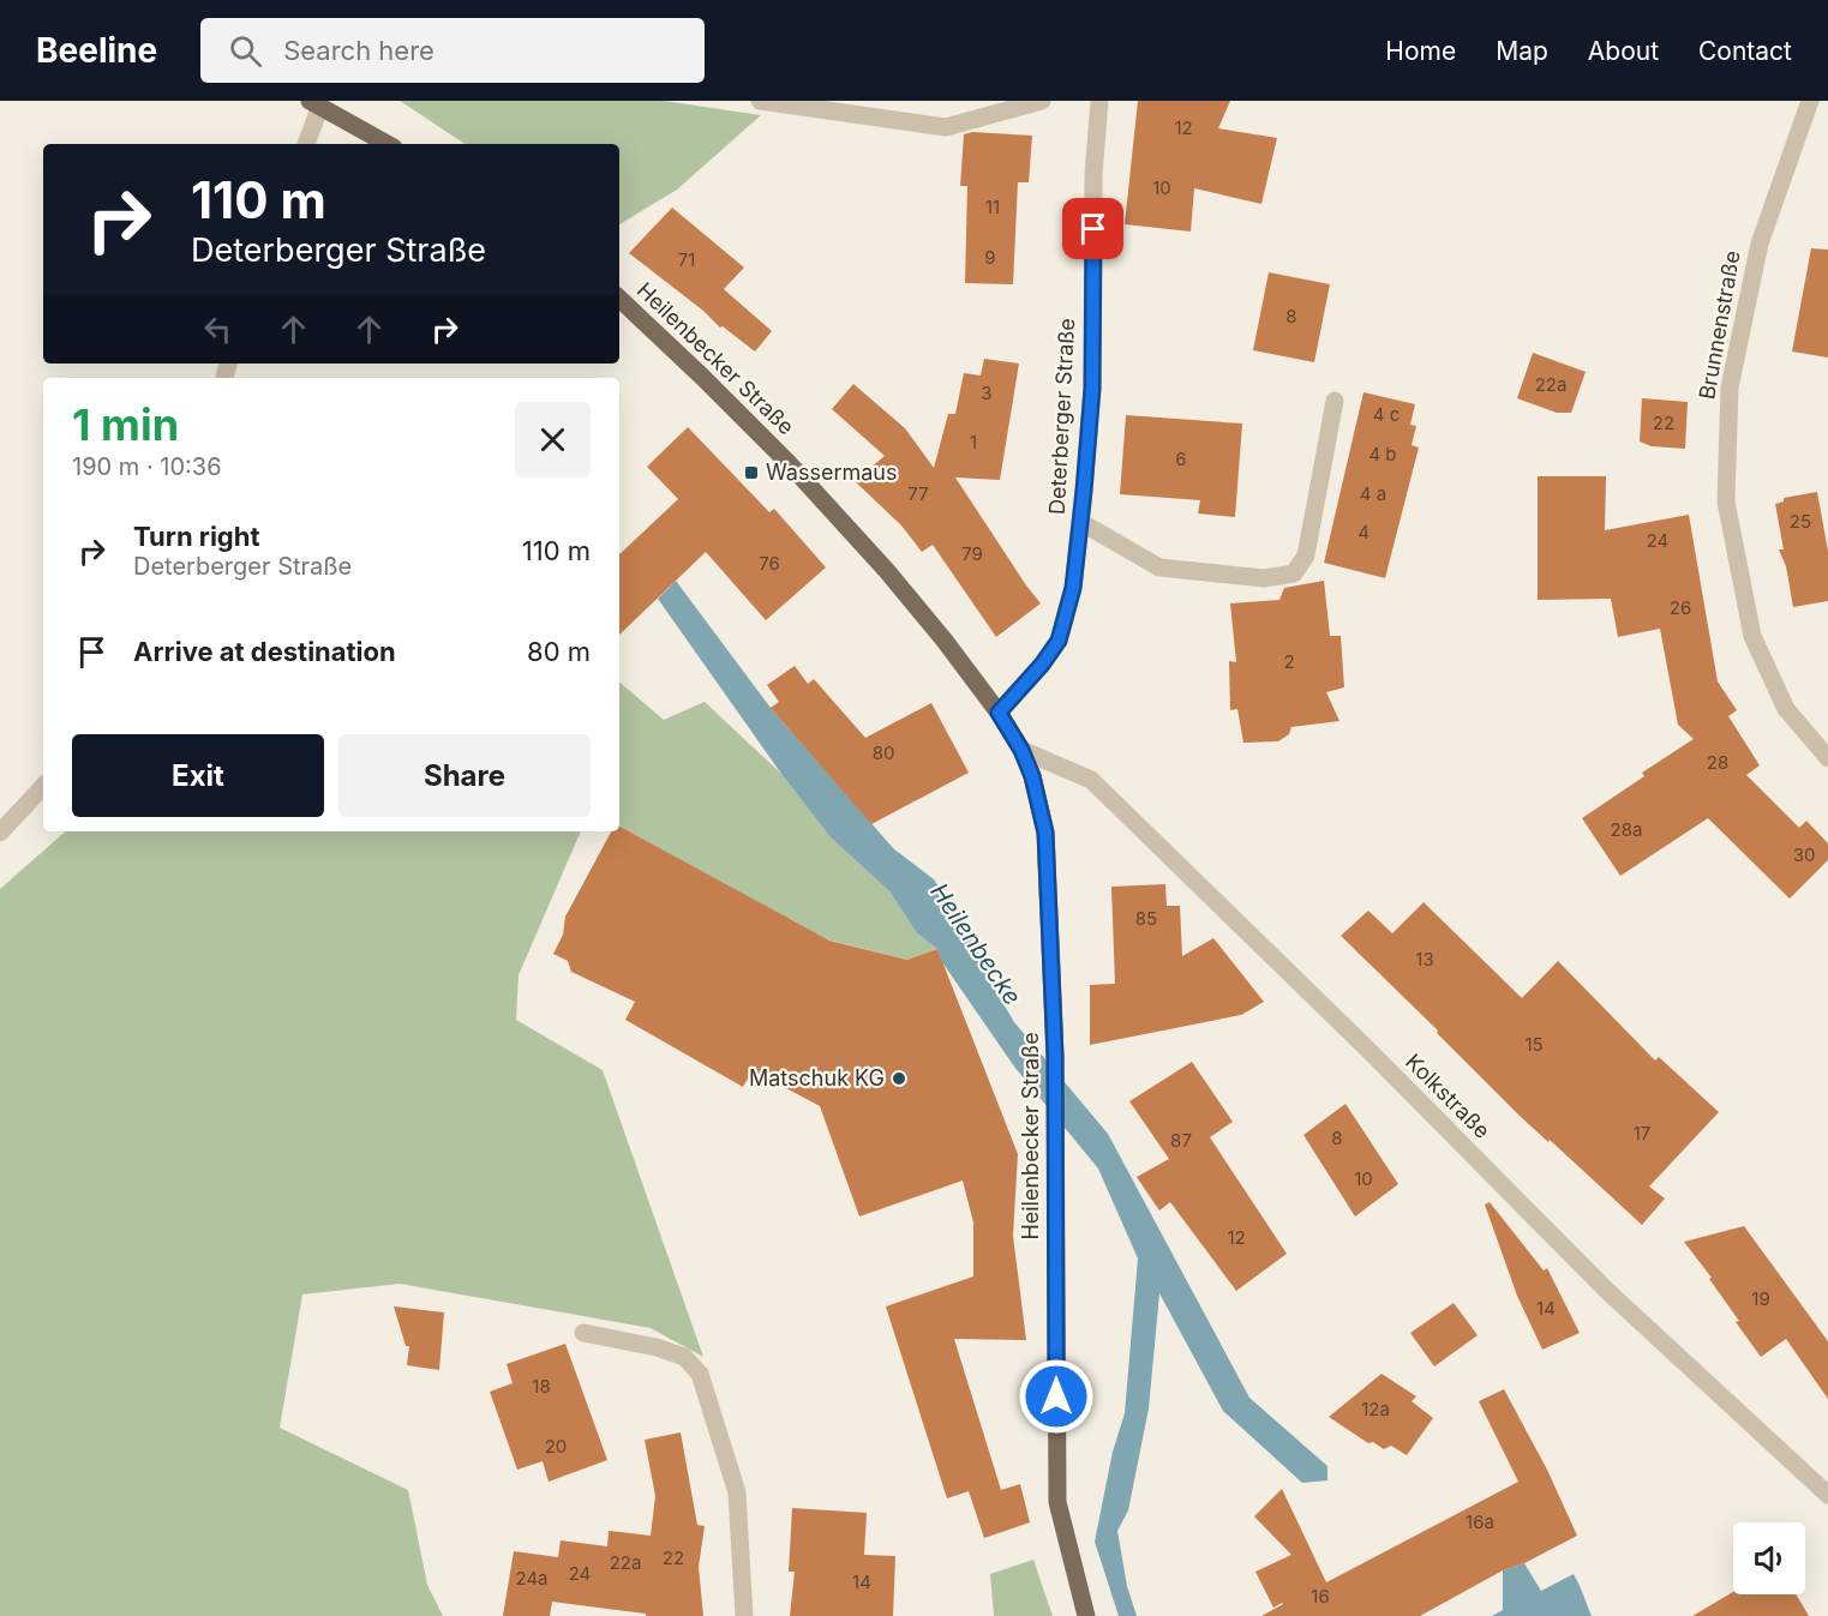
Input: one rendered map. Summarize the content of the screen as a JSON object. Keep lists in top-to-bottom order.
{
  "streets": {
    "main road": ["Heilenbecker Straße"],
    "street": ["Brunnenstraße", "Deterberger Straße", "Kolkstraße"]
  },
  "crossings": [
    ["Heilenbecker Straße", "Deterberger Straße"],
    ["Heilenbecker Straße", "Kolkstraße"]
  ],
  "water": ["Heilenbecke"],
  "places": {
    "transit": ["Wassermaus"],
    "other": ["Matschuk KG"]
  },
  "house_numbers": [
    "12",
    "10",
    "11",
    "9",
    "71",
    "8",
    "22a",
    "3",
    "4 c",
    "22",
    "1",
    "4 b",
    "6",
    "77",
    "4 a",
    "25",
    "4",
    "24",
    "79",
    "76",
    "26",
    "2",
    "80",
    "28",
    "28a",
    "30",
    "85",
    "13",
    "15",
    "17",
    "8",
    "87",
    "10",
    "12",
    "19",
    "14",
    "18",
    "12a",
    "20",
    "16a",
    "22",
    "22a",
    "24",
    "24a",
    "14",
    "16"
  ],
  "page": {
    "header": "Beeline",
    "search": "Search here",
    "nav": [
      "Home",
      "Map",
      "About",
      "Contact"
    ],
    "turn": ["110 m", "Deterberger Straße"],
    "heading": ["1 min", "190 m · 10:36"],
    "list": [
      {
        "name": "Turn right",
        "note": "Deterberger Straße",
        "value": "110 m"
      },
      {
        "name": "Arrive at destination",
        "value": "80 m"
      }
    ],
    "buttons": ["Exit", "Share"]
  }
}
